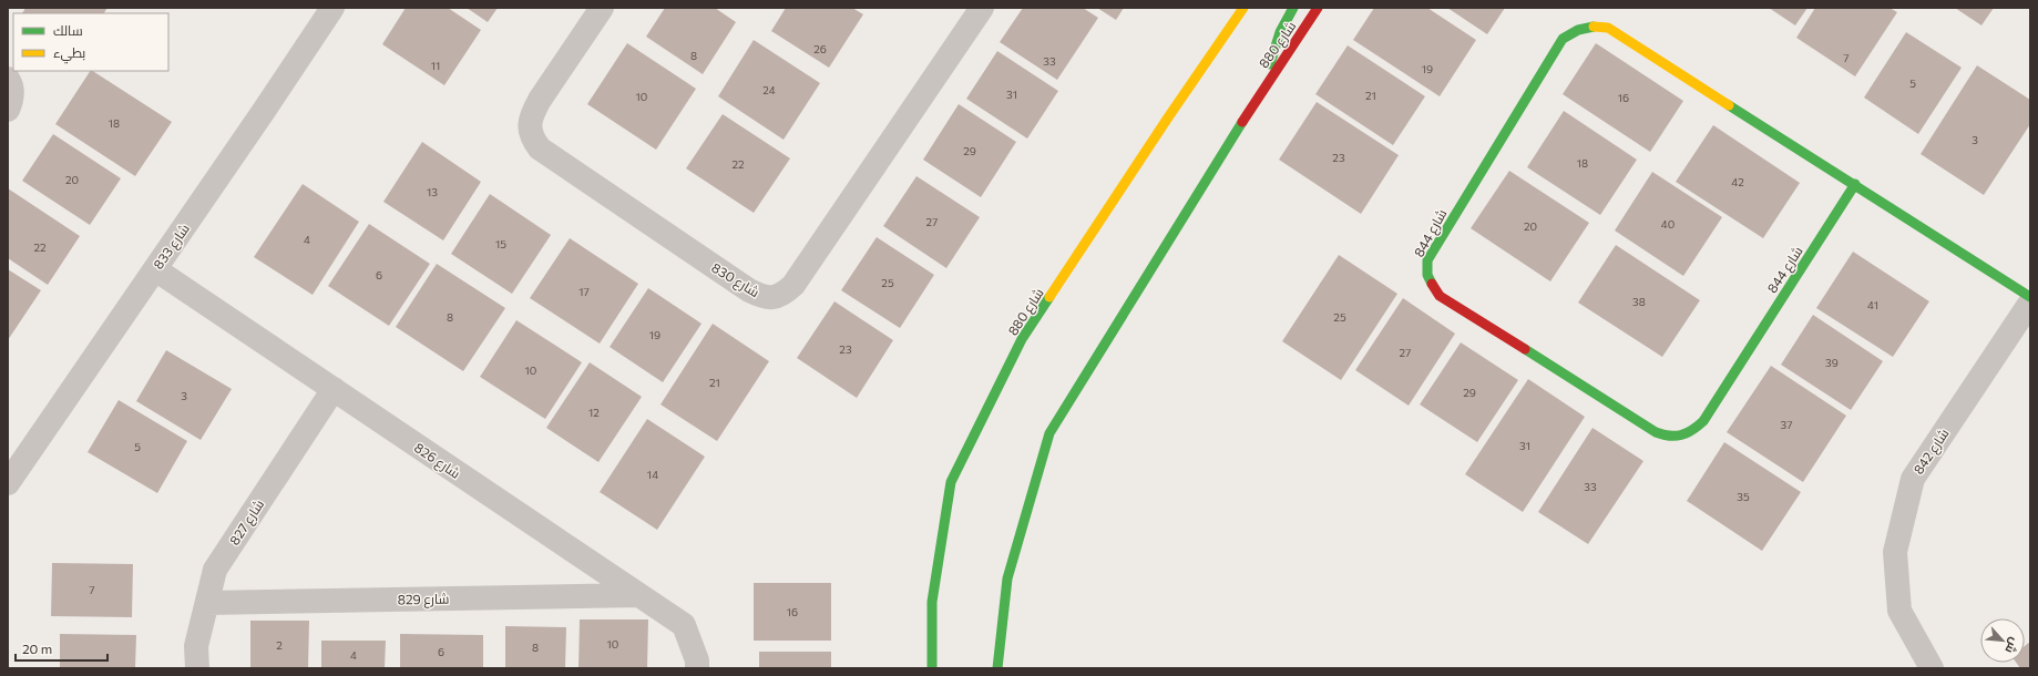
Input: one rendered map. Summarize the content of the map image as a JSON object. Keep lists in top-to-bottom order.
{
  "streets": {
    "street": [
      "شارع 880",
      "شارع 844",
      "شارع 833",
      "شارع 830",
      "شارع 842",
      "شارع 826",
      "شارع 827",
      "شارع 829"
    ]
  },
  "crossings": [
    ["شارع 833", "شارع 826"],
    ["شارع 826", "شارع 827"],
    ["شارع 826", "شارع 829"],
    ["شارع 827", "شارع 829"]
  ],
  "house_numbers": [
    "26",
    "8",
    "7",
    "33",
    "11",
    "19",
    "5",
    "24",
    "31",
    "21",
    "10",
    "16",
    "18",
    "3",
    "29",
    "23",
    "18",
    "22",
    "20",
    "42",
    "13",
    "27",
    "40",
    "20",
    "4",
    "15",
    "22",
    "6",
    "25",
    "17",
    "38",
    "41",
    "8",
    "25",
    "19",
    "23",
    "27",
    "39",
    "10",
    "21",
    "29",
    "3",
    "12",
    "37",
    "31",
    "5",
    "14",
    "33",
    "35",
    "7",
    "16",
    "10",
    "2",
    "8",
    "6",
    "4"
  ],
  "legend": ["سالك", "بطيء"],
  "scale_bar": "20 m",
  "north": "bottom right"
}
